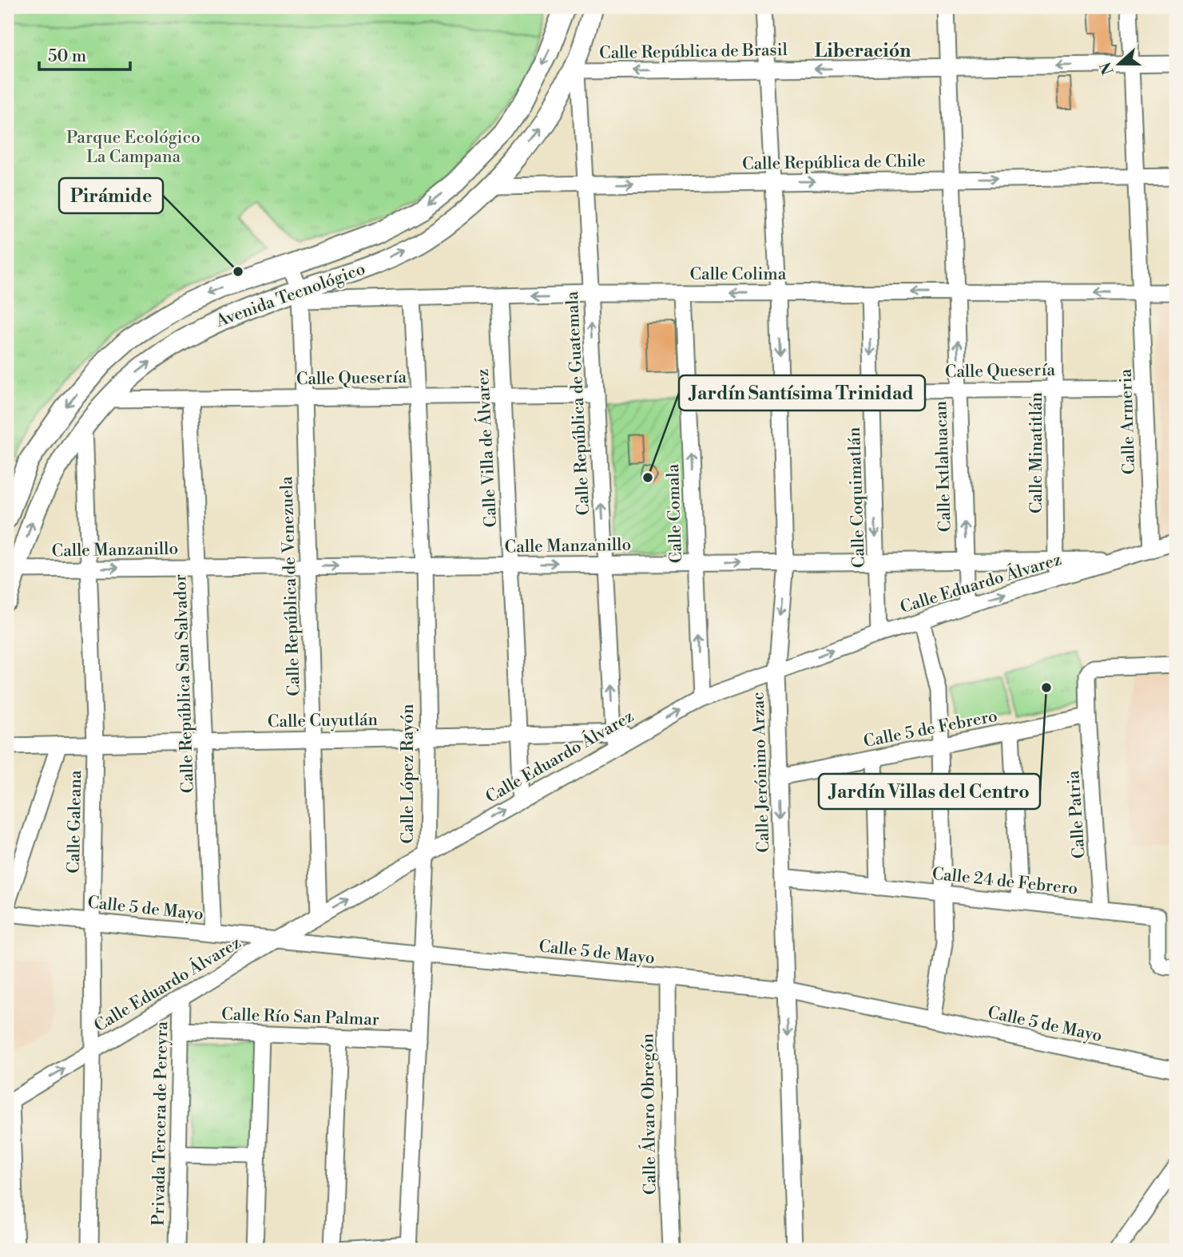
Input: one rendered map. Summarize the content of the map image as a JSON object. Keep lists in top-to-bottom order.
{
  "streets": {
    "main road": ["Avenida Tecnológico"],
    "street": [
      "Calle República de Brasil",
      "Calle República de Chile",
      "Calle Colima",
      "Calle Quesería",
      "Calle República de Guatemala",
      "Calle Armeria",
      "Calle Villa de Álvarez",
      "Calle Minatitlán",
      "Calle Ixtlahuacan",
      "Calle Coquimatlán",
      "Calle Comala",
      "Calle Manzanillo",
      "Calle Eduardo Álvarez",
      "Calle República de Venezuela",
      "Calle República San Salvador",
      "Calle Cuyutlán",
      "Calle 5 de Febrero",
      "Calle Jerónimo Arzac",
      "Calle López Rayón",
      "Calle Patria",
      "Calle Galeana",
      "Calle 24 de Febrero",
      "Calle 5 de Mayo",
      "Calle Río San Palmar",
      "Calle Álvaro Obregón",
      "Privada Tercera de Pereyra"
    ]
  },
  "crossings": [
    ["Calle República de Brasil", "Avenida Tecnológico"],
    ["Calle República de Brasil", "Calle República de Guatemala"],
    ["Calle República de Brasil", "Calle Armeria"],
    ["Calle República de Brasil", "Calle Ixtlahuacan"],
    ["Calle República de Brasil", "Calle Jerónimo Arzac"],
    ["Calle República de Chile", "Avenida Tecnológico"],
    ["Calle República de Chile", "Calle República de Guatemala"],
    ["Calle República de Chile", "Calle Armeria"],
    ["Calle República de Chile", "Calle Ixtlahuacan"],
    ["Calle República de Chile", "Calle Jerónimo Arzac"],
    ["Calle Colima", "Avenida Tecnológico"],
    ["Calle Colima", "Calle República de Guatemala"],
    ["Calle Colima", "Calle Armeria"],
    ["Calle Colima", "Calle Villa de Álvarez"],
    ["Calle Colima", "Calle Minatitlán"],
    ["Calle Colima", "Calle Ixtlahuacan"],
    ["Calle Colima", "Calle Coquimatlán"],
    ["Calle Colima", "Calle Comala"],
    ["Calle Colima", "Calle República de Venezuela"],
    ["Calle Colima", "Calle Jerónimo Arzac"],
    ["Calle Colima", "Calle López Rayón"],
    ["Avenida Tecnológico", "Calle Quesería"],
    ["Avenida Tecnológico", "Calle República de Guatemala"],
    ["Avenida Tecnológico", "Calle Manzanillo"],
    ["Avenida Tecnológico", "Calle República de Venezuela"],
    ["Avenida Tecnológico", "Calle Galeana"],
    ["Calle Quesería", "Calle República de Guatemala"],
    ["Calle Quesería", "Calle Armeria"],
    ["Calle Quesería", "Calle Villa de Álvarez"],
    ["Calle Quesería", "Calle Minatitlán"],
    ["Calle Quesería", "Calle Ixtlahuacan"],
    ["Calle Quesería", "Calle Coquimatlán"],
    ["Calle Quesería", "Calle Comala"],
    ["Calle Quesería", "Calle República de Venezuela"],
    ["Calle Quesería", "Calle República San Salvador"],
    ["Calle Quesería", "Calle Jerónimo Arzac"],
    ["Calle Quesería", "Calle López Rayón"],
    ["Calle República de Guatemala", "Calle Manzanillo"],
    ["Calle República de Guatemala", "Calle Eduardo Álvarez"],
    ["Calle República de Guatemala", "Calle Cuyutlán"],
    ["Calle Armeria", "Calle Eduardo Álvarez"],
    ["Calle Villa de Álvarez", "Calle Manzanillo"],
    ["Calle Villa de Álvarez", "Calle Eduardo Álvarez"],
    ["Calle Villa de Álvarez", "Calle Cuyutlán"],
    ["Calle Minatitlán", "Calle Manzanillo"],
    ["Calle Minatitlán", "Calle Eduardo Álvarez"],
    ["Calle Ixtlahuacan", "Calle Manzanillo"],
    ["Calle Ixtlahuacan", "Calle Eduardo Álvarez"],
    ["Calle Coquimatlán", "Calle Manzanillo"],
    ["Calle Coquimatlán", "Calle Eduardo Álvarez"],
    ["Calle Comala", "Calle Manzanillo"],
    ["Calle Comala", "Calle Eduardo Álvarez"],
    ["Calle Manzanillo", "Calle Eduardo Álvarez"],
    ["Calle Manzanillo", "Calle República de Venezuela"],
    ["Calle Manzanillo", "Calle República San Salvador"],
    ["Calle Manzanillo", "Calle Jerónimo Arzac"],
    ["Calle Manzanillo", "Calle López Rayón"],
    ["Calle Manzanillo", "Calle Galeana"],
    ["Calle Eduardo Álvarez", "Calle República de Venezuela"],
    ["Calle Eduardo Álvarez", "Calle Cuyutlán"],
    ["Calle Eduardo Álvarez", "Calle Jerónimo Arzac"],
    ["Calle Eduardo Álvarez", "Calle López Rayón"],
    ["Calle Eduardo Álvarez", "Calle Galeana"],
    ["Calle Eduardo Álvarez", "Calle 5 de Mayo"],
    ["Calle Eduardo Álvarez", "Privada Tercera de Pereyra"],
    ["Calle República de Venezuela", "Calle Cuyutlán"],
    ["Calle República San Salvador", "Calle Cuyutlán"],
    ["Calle República San Salvador", "Calle 5 de Mayo"],
    ["Calle Cuyutlán", "Calle López Rayón"],
    ["Calle Cuyutlán", "Calle Galeana"],
    ["Calle 5 de Febrero", "Calle Jerónimo Arzac"],
    ["Calle 5 de Febrero", "Calle Patria"],
    ["Calle Jerónimo Arzac", "Calle 24 de Febrero"],
    ["Calle Jerónimo Arzac", "Calle 5 de Mayo"],
    ["Calle López Rayón", "Calle 5 de Mayo"],
    ["Calle López Rayón", "Calle Río San Palmar"],
    ["Calle Patria", "Calle 24 de Febrero"],
    ["Calle Galeana", "Calle 5 de Mayo"],
    ["Calle 5 de Mayo", "Calle Álvaro Obregón"],
    ["Calle Río San Palmar", "Privada Tercera de Pereyra"]
  ],
  "one_way": [
    "Calle República de Brasil",
    "Calle República de Chile",
    "Calle Colima",
    "Calle República de Guatemala",
    "Calle Ixtlahuacan",
    "Calle Coquimatlán",
    "Calle Comala",
    "Calle Manzanillo",
    "Calle Eduardo Álvarez",
    "Calle Jerónimo Arzac"
  ],
  "districts": ["Liberación"],
  "parks": ["Parque Ecológico La Campana"],
  "places": ["Pirámide", "Jardín Santísima Trinidad", "Jardín Villas del Centro"],
  "scale_bar": "50 m",
  "north": "left"
}
